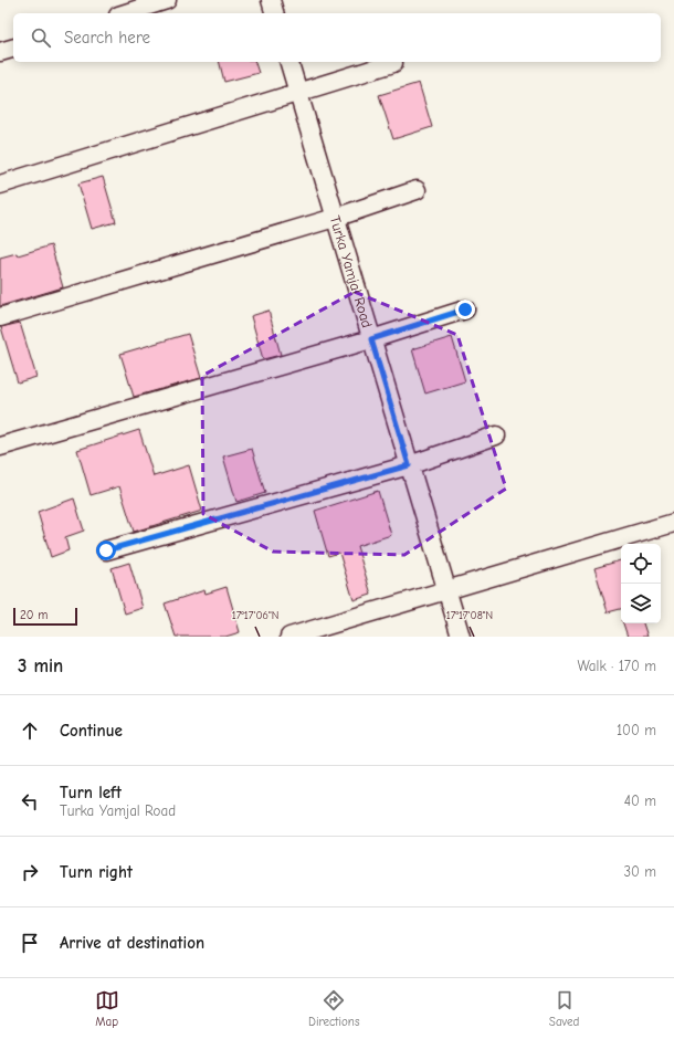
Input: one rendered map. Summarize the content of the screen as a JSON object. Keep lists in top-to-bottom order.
{
  "streets": {
    "street": ["Turka Yamjal Road"]
  },
  "scale_bar": "20 m",
  "page": {
    "search": "Search here",
    "scale": "20 m",
    "heading": ["3 min", "Walk · 170 m"],
    "list": [
      ["Continue", "100 m"],
      ["Turn left", "Turka Yamjal Road", "40 m"],
      ["Turn right", "30 m"],
      "Arrive at destination"
    ],
    "nav": ["Map", "Directions", "Saved"]
  },
  "coordinates": ["17°17'06\"N", "17°17'08\"N"]
}
